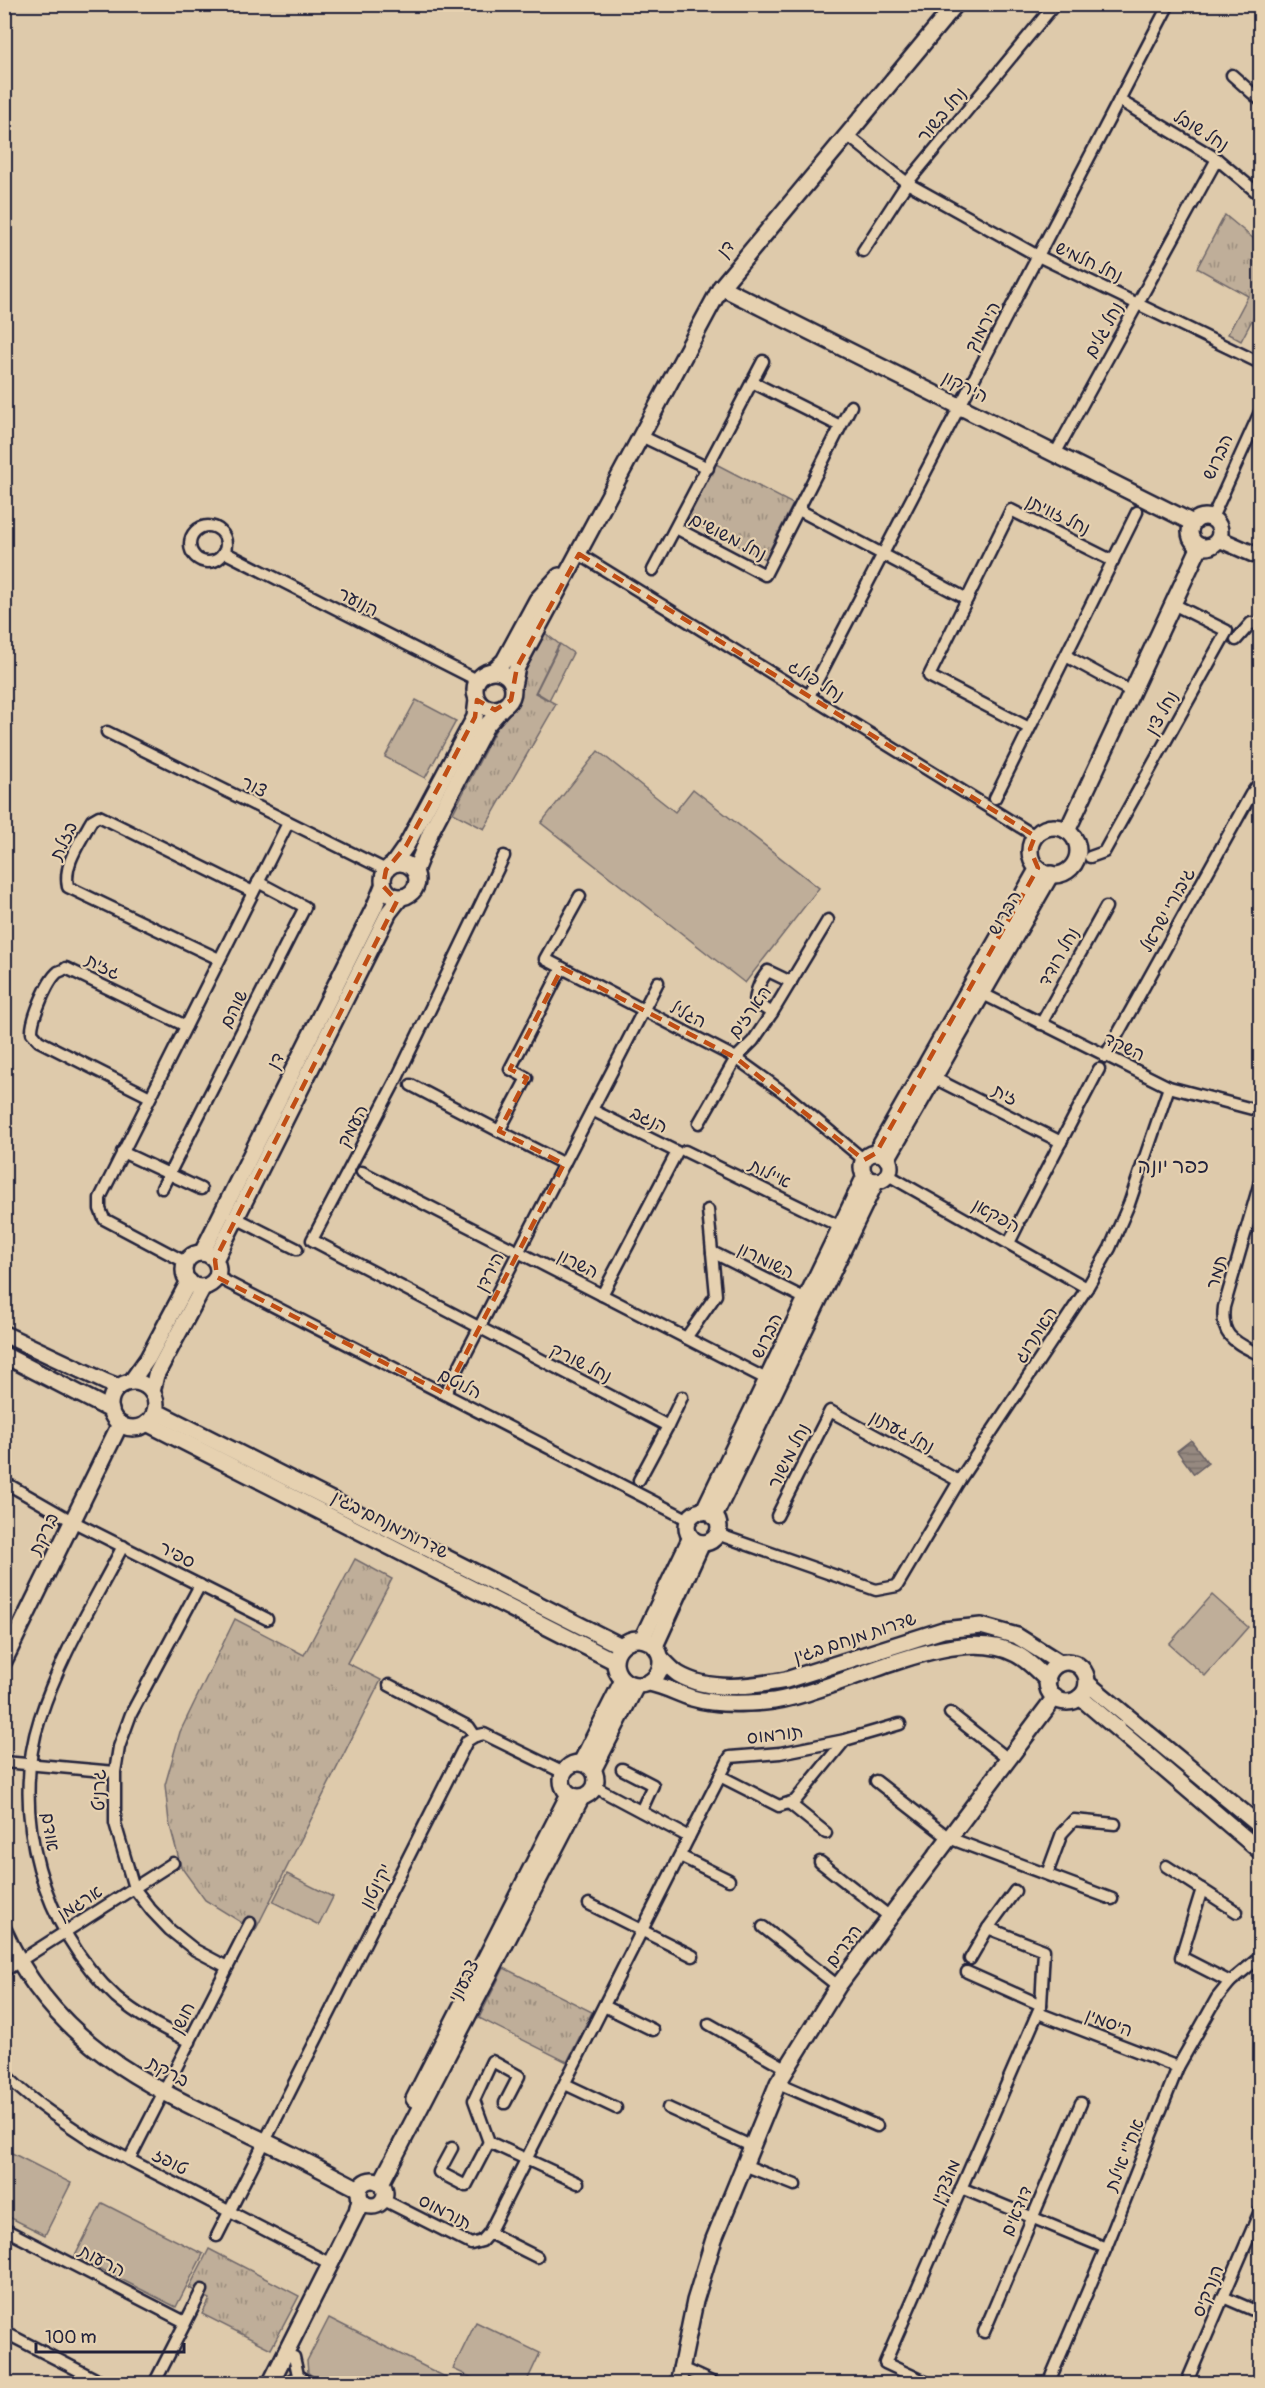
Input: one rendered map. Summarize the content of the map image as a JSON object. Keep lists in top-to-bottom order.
{
  "streets": {
    "street": [
      "נחל בשור",
      "נחל שובל",
      "דן",
      "נחל חלמיש",
      "הירמוך",
      "נחל גלים",
      "הירקון",
      "הברוש",
      "נחל זוויתן",
      "נחל משושים",
      "הנוער",
      "נחל פולג",
      "נחל צין",
      "צור",
      "בזלת",
      "גיבורי ישראל",
      "נחל רודד",
      "גזית",
      "שוהם",
      "הארזים",
      "הגליל",
      "השקד",
      "זית",
      "הנגב",
      "העמק",
      "איילות",
      "הפקאן",
      "השומרון",
      "השרון",
      "הירדן",
      "תמר",
      "האתרוג",
      "נחל שורק",
      "הלוטם",
      "נחל געתון",
      "נחל מישור",
      "שדרות מנחם בגין",
      "ברקת",
      "ספיר",
      "תורמוס",
      "גרניט",
      "אודם",
      "יקינטון",
      "ארגמן",
      "הדרים",
      "צבעוני",
      "חושן",
      "היסמין",
      "אח\"י אילת",
      "טופז",
      "מוצקין",
      "דודאים",
      "הרעות",
      "הנרקיס"
    ]
  },
  "crossings": [
    ["נחל בשור", "נחל חלמיש"],
    ["נחל שובל", "הירמוך"],
    ["נחל שובל", "נחל גלים"],
    ["דן", "נחל חלמיש"],
    ["דן", "הירקון"],
    ["דן", "הנוער"],
    ["דן", "נחל פולג"],
    ["דן", "צור"],
    ["דן", "שוהם"],
    ["דן", "הלוטם"],
    ["נחל חלמיש", "הירמוך"],
    ["נחל חלמיש", "נחל גלים"],
    ["הירמוך", "הירקון"],
    ["הירמוך", "נחל פולג"],
    ["נחל גלים", "הירקון"],
    ["הירקון", "הברוש"],
    ["הברוש", "נחל פולג"],
    ["הברוש", "הגליל"],
    ["הברוש", "השקד"],
    ["הברוש", "זית"],
    ["הברוש", "איילות"],
    ["הברוש", "הפקאן"],
    ["הברוש", "השומרון"],
    ["הברוש", "השרון"],
    ["הברוש", "האתרוג"],
    ["הברוש", "הלוטם"],
    ["צור", "שוהם"],
    ["בזלת", "שוהם"],
    ["גיבורי ישראל", "השקד"],
    ["נחל רודד", "השקד"],
    ["גזית", "שוהם"],
    ["שוהם", "הלוטם"],
    ["הארזים", "הגליל"],
    ["השקד", "האתרוג"],
    ["הנגב", "השרון"],
    ["הנגב", "הירדן"],
    ["העמק", "הירדן"],
    ["העמק", "נחל שורק"],
    ["הפקאן", "האתרוג"],
    ["השומרון", "השרון"],
    ["השרון", "הירדן"],
    ["הירדן", "נחל שורק"],
    ["הירדן", "הלוטם"],
    ["האתרוג", "הלוטם"],
    ["האתרוג", "נחל געתון"],
    ["נחל געתון", "נחל מישור"],
    ["שדרות מנחם בגין", "ברקת"],
    ["שדרות מנחם בגין", "הדרים"],
    ["ברקת", "ספיר"],
    ["ברקת", "תורמוס"],
    ["ברקת", "יקינטון"],
    ["ברקת", "ארגמן"],
    ["ברקת", "חושן"],
    ["ספיר", "גרניט"],
    ["ספיר", "אודם"],
    ["גרניט", "ארגמן"],
    ["גרניט", "חושן"],
    ["אודם", "ארגמן"],
    ["אודם", "חושן"],
    ["יקינטון", "טופז"],
    ["חושן", "טופז"],
    ["היסמין", "אח\"י אילת"],
    ["היסמין", "מוצקין"]
  ],
  "districts": ["כפר יונה"],
  "scale_bar": "100 m"
}
